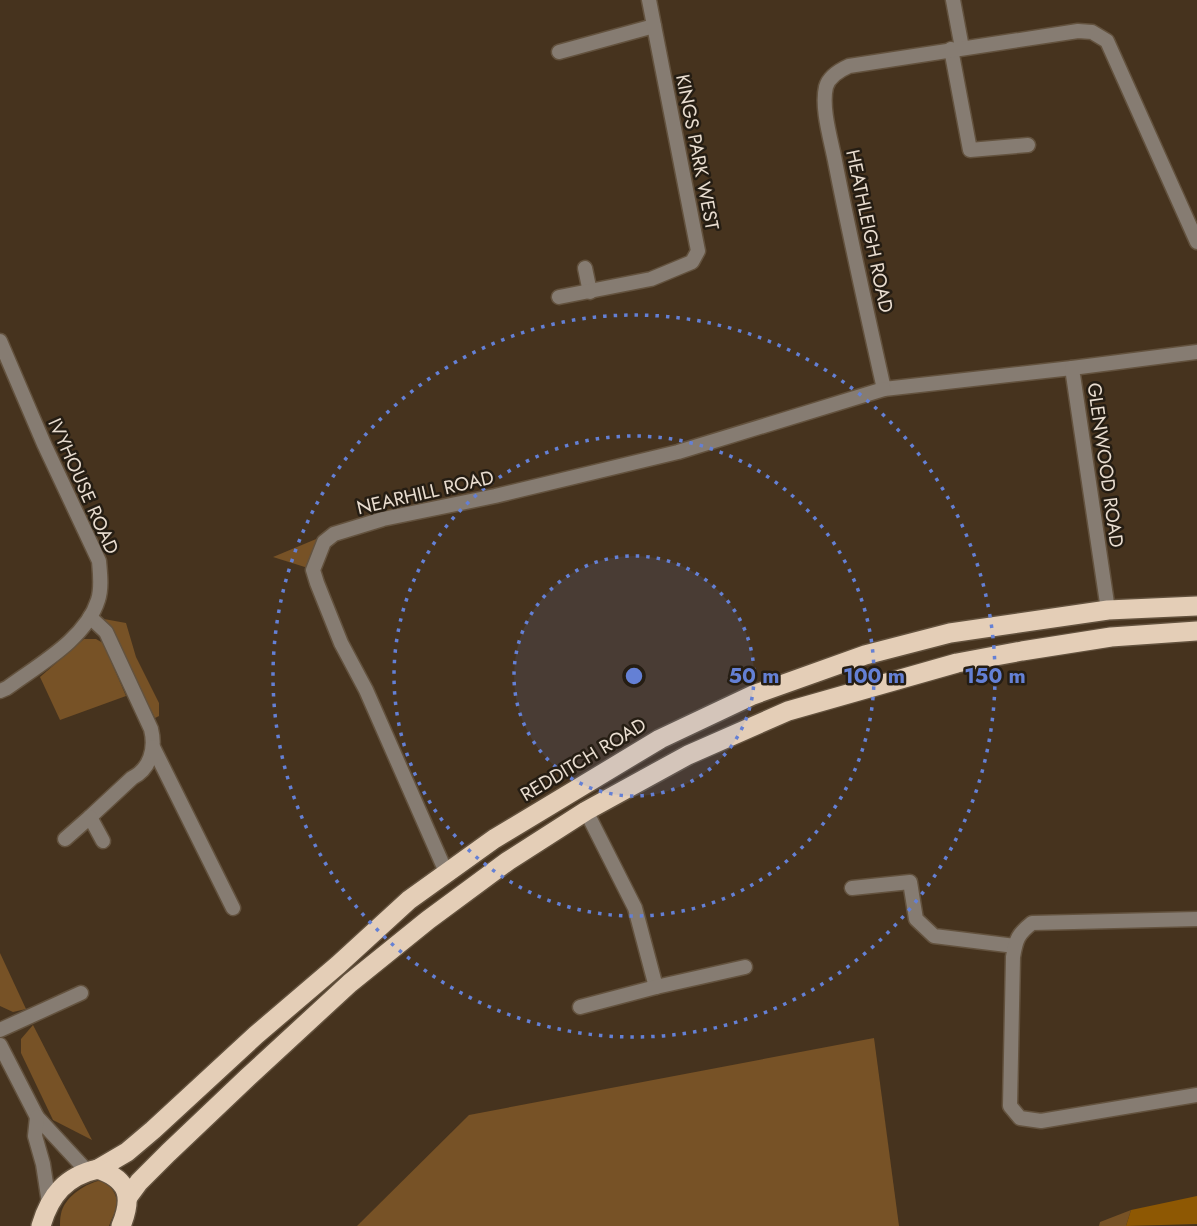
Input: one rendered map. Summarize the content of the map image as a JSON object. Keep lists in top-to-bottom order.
{
  "streets": {
    "highway": ["REDDITCH ROAD"],
    "street": [
      "KINGS PARK WEST",
      "HEATHLEIGH ROAD",
      "GLENWOOD ROAD",
      "IVYHOUSE ROAD",
      "NEARHILL ROAD"
    ]
  },
  "crossings": [
    ["HEATHLEIGH ROAD", "NEARHILL ROAD"],
    ["GLENWOOD ROAD", "REDDITCH ROAD"],
    ["NEARHILL ROAD", "REDDITCH ROAD"]
  ],
  "rings": ["50 m", "100 m", "150 m"]
}
